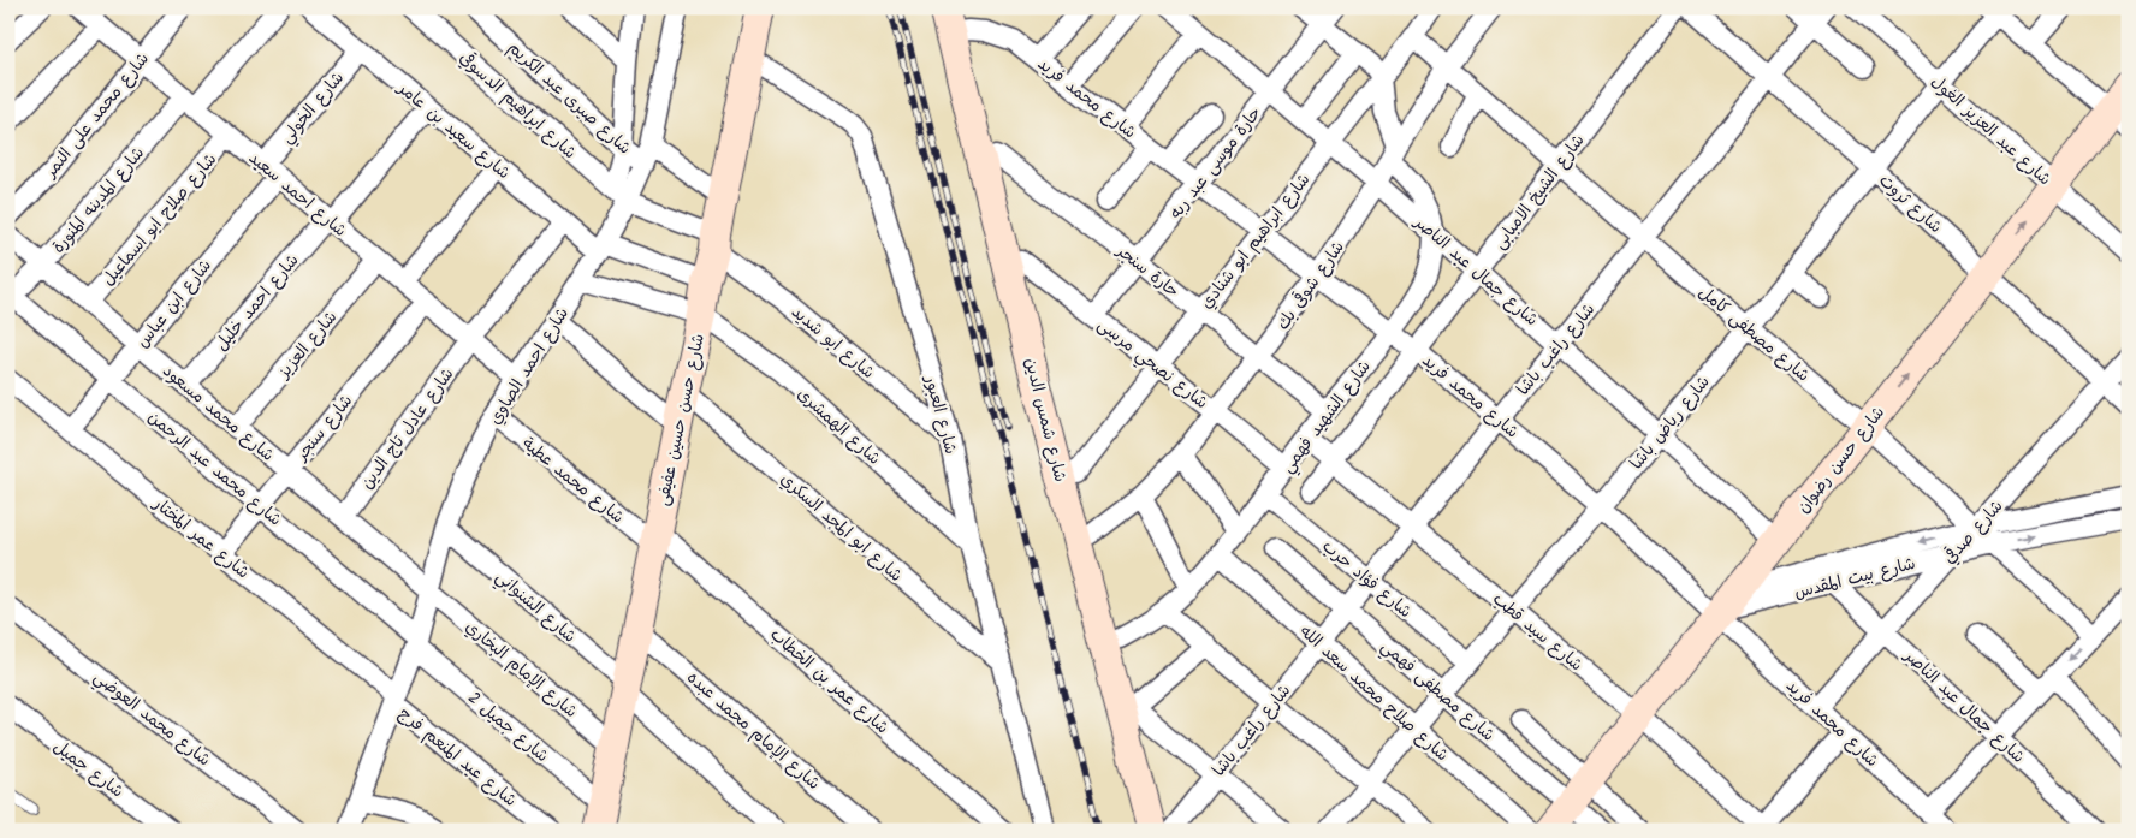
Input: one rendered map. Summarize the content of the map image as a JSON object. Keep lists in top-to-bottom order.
{
  "streets": {
    "street": [
      "شارع صبرى عبد الكريم",
      "شارع محمد فريد",
      "شارع ابراهيم الدسوقي",
      "شارع الخولي",
      "شارع محمد على النمر",
      "شارع سعيد بن عامر",
      "شارع عبد العزيز الغول",
      "حارة موسى عبد ربه",
      "شارع الشيخ الامبابى",
      "شارع احمد سعيد",
      "شارع المدينه المنورة",
      "شارع ثروت",
      "شارع صلاح ابو اسماعيل",
      "شارع ابراهيم ابو شنادي",
      "حارة سنجر",
      "شارع جمال عبد الناصر",
      "شارع شوقى بك",
      "شارع احمد خليل",
      "شارع ابن عباس",
      "شارع مصطفى كامل",
      "شارع ابو شديد",
      "شارع العزيز",
      "شارع راغب باشا",
      "شارع نصحي مرسى",
      "شارع احمد الصاوي",
      "شارع محمد مسعود",
      "شارع العبور",
      "شارع الشهيد فهمي",
      "شارع حسن حسين عفيفى",
      "شارع شمس الدين",
      "شارع رياض باشا",
      "شارع الهمشرى",
      "شارع سنجر",
      "شارع عادل تاج الدين",
      "شارع حسن رضوان",
      "شارع محمد عبد الرحمن",
      "شارع محمد عطية",
      "شارع ابو المجد السكري",
      "شارع صدقي",
      "شارع عمر المختار",
      "شارع بيت المقدس",
      "شارع فؤاد حرب",
      "شارع الشنواني",
      "شارع سيد قطب",
      "شارع الإمام البخاري",
      "شارع عمر بن الخطاب",
      "شارع مصطفى فهمي",
      "شارع صلاح محمد سعد الله",
      "شارع محمد العوضي",
      "شارع جميل 2",
      "شارع الإمام محمد عبده",
      "شارع عبد المنعم فرج",
      "شارع جميل"
    ]
  },
  "crossings": [
    ["شارع صبرى عبد الكريم", "شارع احمد الصاوي"],
    ["شارع صبرى عبد الكريم", "شارع حسن حسين عفيفى"],
    ["شارع محمد فريد", "حارة موسى عبد ربه"],
    ["شارع محمد فريد", "شارع الشيخ الامبابى"],
    ["شارع محمد فريد", "شارع ابراهيم ابو شنادي"],
    ["شارع محمد فريد", "شارع شوقى بك"],
    ["شارع محمد فريد", "شارع راغب باشا"],
    ["شارع محمد فريد", "شارع الشهيد فهمي"],
    ["شارع محمد فريد", "شارع شمس الدين"],
    ["شارع محمد فريد", "شارع رياض باشا"],
    ["شارع محمد فريد", "شارع حسن رضوان"],
    ["شارع محمد فريد", "شارع صدقي"],
    ["شارع محمد فريد", "شارع بيت المقدس"],
    ["شارع ابراهيم الدسوقي", "شارع ابو شديد"],
    ["شارع ابراهيم الدسوقي", "شارع احمد الصاوي"],
    ["شارع الخولي", "شارع سعيد بن عامر"],
    ["شارع الخولي", "شارع احمد سعيد"],
    ["شارع الخولي", "شارع ابن عباس"],
    ["شارع محمد على النمر", "شارع احمد سعيد"],
    ["شارع سعيد بن عامر", "شارع احمد خليل"],
    ["شارع سعيد بن عامر", "شارع احمد الصاوي"],
    ["شارع سعيد بن عامر", "شارع عادل تاج الدين"],
    ["شارع عبد العزيز الغول", "شارع رياض باشا"],
    ["شارع عبد العزيز الغول", "شارع حسن رضوان"],
    ["حارة موسى عبد ربه", "حارة سنجر"],
    ["حارة موسى عبد ربه", "شارع جمال عبد الناصر"],
    ["حارة موسى عبد ربه", "شارع نصحي مرسى"],
    ["شارع الشيخ الامبابى", "شارع جمال عبد الناصر"],
    ["شارع الشيخ الامبابى", "شارع مصطفى كامل"],
    ["شارع الشيخ الامبابى", "شارع سيد قطب"],
    ["شارع احمد سعيد", "شارع المدينه المنورة"],
    ["شارع احمد سعيد", "شارع صلاح ابو اسماعيل"],
    ["شارع احمد سعيد", "شارع احمد خليل"],
    ["شارع احمد سعيد", "شارع ابن عباس"],
    ["شارع احمد سعيد", "شارع العزيز"],
    ["شارع احمد سعيد", "شارع احمد الصاوي"],
    ["شارع احمد سعيد", "شارع سنجر"],
    ["شارع احمد سعيد", "شارع عادل تاج الدين"],
    ["شارع المدينه المنورة", "شارع محمد مسعود"],
    ["شارع المدينه المنورة", "شارع محمد عبد الرحمن"],
    ["شارع ثروت", "شارع راغب باشا"],
    ["شارع ثروت", "شارع رياض باشا"],
    ["شارع ثروت", "شارع حسن رضوان"],
    ["شارع ثروت", "شارع صدقي"],
    ["شارع صلاح ابو اسماعيل", "شارع محمد مسعود"],
    ["شارع ابراهيم ابو شنادي", "حارة سنجر"],
    ["شارع ابراهيم ابو شنادي", "شارع جمال عبد الناصر"],
    ["شارع ابراهيم ابو شنادي", "شارع مصطفى كامل"],
    ["شارع ابراهيم ابو شنادي", "شارع نصحي مرسى"],
    ["شارع ابراهيم ابو شنادي", "شارع شمس الدين"],
    ["حارة سنجر", "شارع شوقى بك"],
    ["حارة سنجر", "شارع الشهيد فهمي"],
    ["حارة سنجر", "شارع شمس الدين"],
    ["شارع جمال عبد الناصر", "شارع شوقى بك"],
    ["شارع جمال عبد الناصر", "شارع راغب باشا"],
    ["شارع جمال عبد الناصر", "شارع الشهيد فهمي"],
    ["شارع جمال عبد الناصر", "شارع رياض باشا"],
    ["شارع جمال عبد الناصر", "شارع حسن رضوان"],
    ["شارع جمال عبد الناصر", "شارع صدقي"],
    ["شارع جمال عبد الناصر", "شارع بيت المقدس"],
    ["شارع شوقى بك", "شارع مصطفى كامل"],
    ["شارع شوقى بك", "شارع نصحي مرسى"],
    ["شارع شوقى بك", "شارع الشهيد فهمي"],
    ["شارع شوقى بك", "شارع شمس الدين"],
    ["شارع احمد خليل", "شارع محمد مسعود"],
    ["شارع ابن عباس", "شارع محمد مسعود"],
    ["شارع ابن عباس", "شارع محمد عبد الرحمن"],
    ["شارع ابن عباس", "شارع عمر المختار"],
    ["شارع مصطفى كامل", "شارع راغب باشا"],
    ["شارع مصطفى كامل", "شارع رياض باشا"],
    ["شارع مصطفى كامل", "شارع حسن رضوان"],
    ["شارع مصطفى كامل", "شارع صدقي"],
    ["شارع مصطفى كامل", "شارع بيت المقدس"],
    ["شارع ابو شديد", "شارع احمد الصاوي"],
    ["شارع ابو شديد", "شارع العبور"],
    ["شارع ابو شديد", "شارع حسن حسين عفيفى"],
    ["شارع العزيز", "شارع محمد مسعود"],
    ["شارع راغب باشا", "شارع شمس الدين"],
    ["شارع راغب باشا", "شارع فؤاد حرب"],
    ["شارع راغب باشا", "شارع سيد قطب"],
    ["شارع راغب باشا", "شارع مصطفى فهمي"],
    ["شارع راغب باشا", "شارع صلاح محمد سعد الله"],
    ["شارع نصحي مرسى", "شارع الشهيد فهمي"],
    ["شارع نصحي مرسى", "شارع شمس الدين"],
    ["شارع احمد الصاوي", "شارع محمد مسعود"],
    ["شارع احمد الصاوي", "شارع الهمشرى"],
    ["شارع احمد الصاوي", "شارع محمد عبد الرحمن"],
    ["شارع احمد الصاوي", "شارع محمد عطية"],
    ["شارع احمد الصاوي", "شارع عمر المختار"],
    ["شارع احمد الصاوي", "شارع الشنواني"],
    ["شارع احمد الصاوي", "شارع الإمام البخاري"],
    ["شارع احمد الصاوي", "شارع جميل 2"],
    ["شارع احمد الصاوي", "شارع عبد المنعم فرج"],
    ["شارع محمد مسعود", "شارع سنجر"],
    ["شارع محمد مسعود", "شارع عادل تاج الدين"],
    ["شارع محمد مسعود", "شارع الإمام البخاري"],
    ["شارع العبور", "شارع حسن حسين عفيفى"],
    ["شارع العبور", "شارع الهمشرى"],
    ["شارع العبور", "شارع ابو المجد السكري"],
    ["شارع الشهيد فهمي", "شارع شمس الدين"],
    ["شارع الشهيد فهمي", "شارع فؤاد حرب"],
    ["شارع الشهيد فهمي", "شارع سيد قطب"],
    ["شارع الشهيد فهمي", "شارع صلاح محمد سعد الله"],
    ["شارع حسن حسين عفيفى", "شارع الهمشرى"],
    ["شارع حسن حسين عفيفى", "شارع محمد عطية"],
    ["شارع حسن حسين عفيفى", "شارع ابو المجد السكري"],
    ["شارع حسن حسين عفيفى", "شارع الشنواني"],
    ["شارع حسن حسين عفيفى", "شارع الإمام البخاري"],
    ["شارع حسن حسين عفيفى", "شارع عمر بن الخطاب"],
    ["شارع حسن حسين عفيفى", "شارع جميل 2"],
    ["شارع حسن حسين عفيفى", "شارع الإمام محمد عبده"],
    ["شارع رياض باشا", "شارع فؤاد حرب"],
    ["شارع رياض باشا", "شارع سيد قطب"],
    ["شارع رياض باشا", "شارع مصطفى فهمي"],
    ["شارع رياض باشا", "شارع صلاح محمد سعد الله"],
    ["شارع سنجر", "شارع محمد عبد الرحمن"],
    ["شارع سنجر", "شارع عمر المختار"],
    ["شارع حسن رضوان", "شارع بيت المقدس"],
    ["شارع حسن رضوان", "شارع سيد قطب"],
    ["شارع حسن رضوان", "شارع مصطفى فهمي"],
    ["شارع محمد عبد الرحمن", "شارع جميل 2"],
    ["شارع محمد عطية", "شارع عمر بن الخطاب"],
    ["شارع صدقي", "شارع بيت المقدس"],
    ["شارع عمر المختار", "شارع عبد المنعم فرج"]
  ]
}
